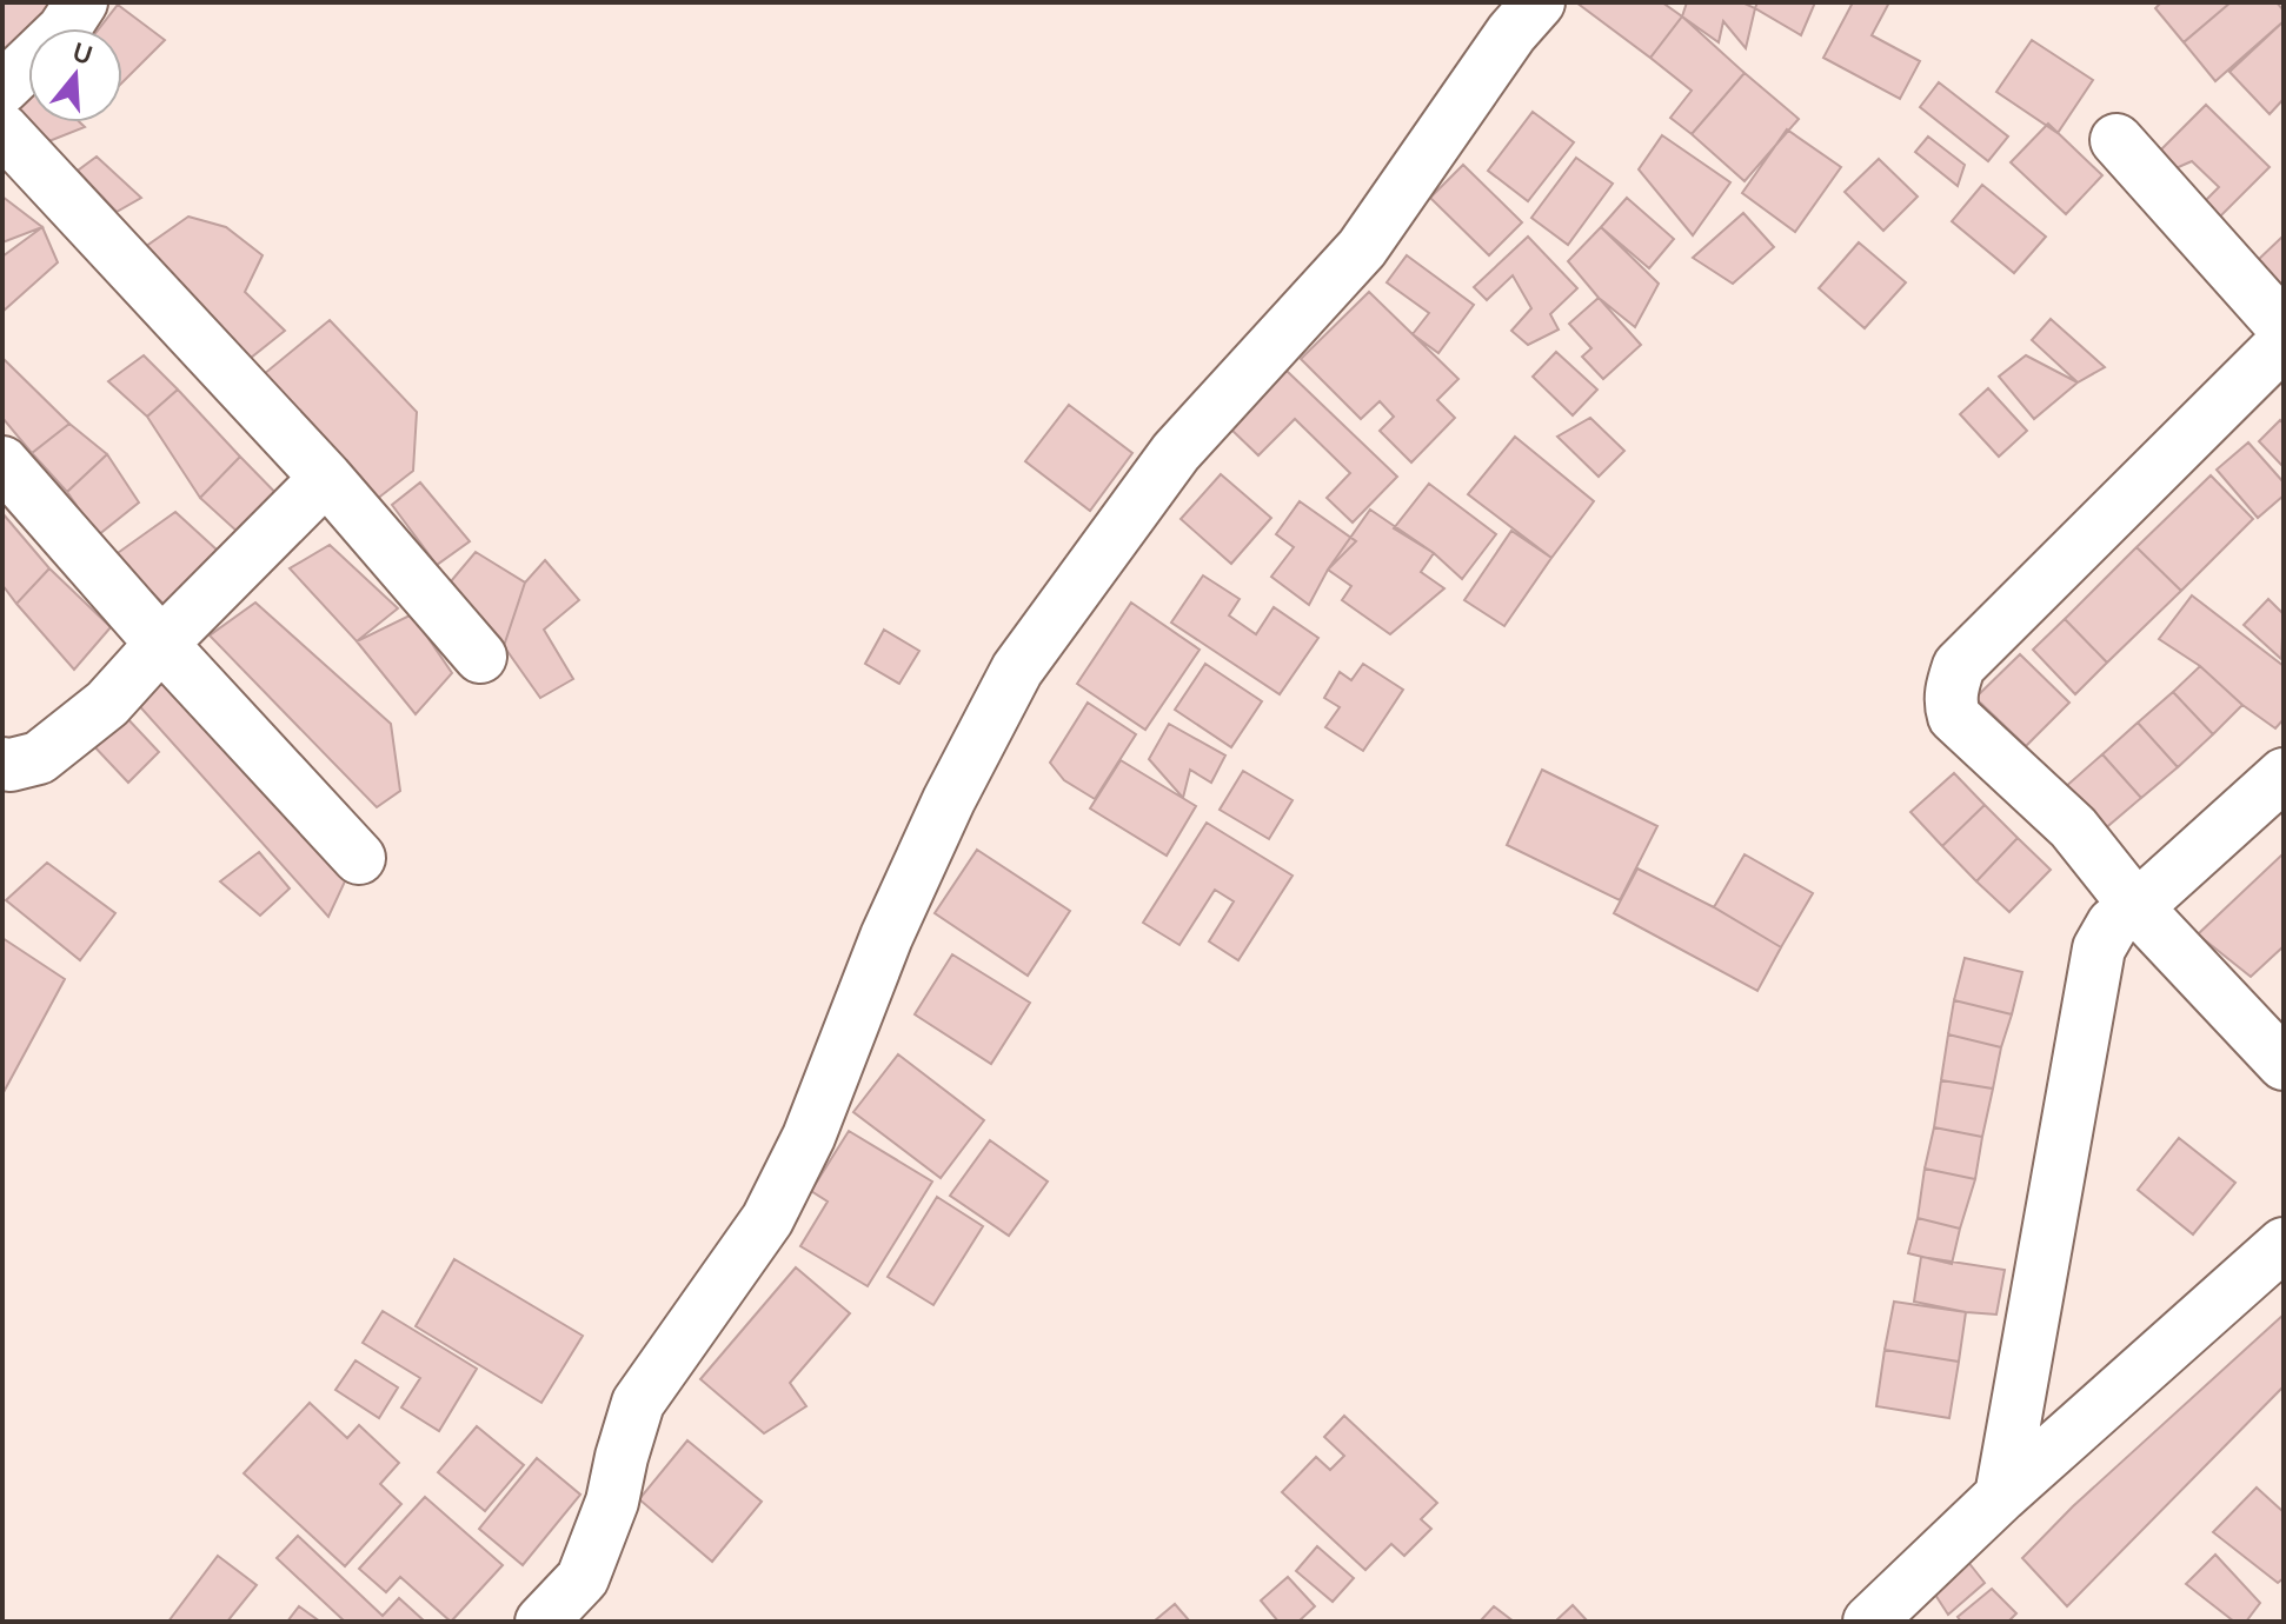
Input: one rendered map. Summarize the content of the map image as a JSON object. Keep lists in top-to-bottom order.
{
  "north": "top"
}
